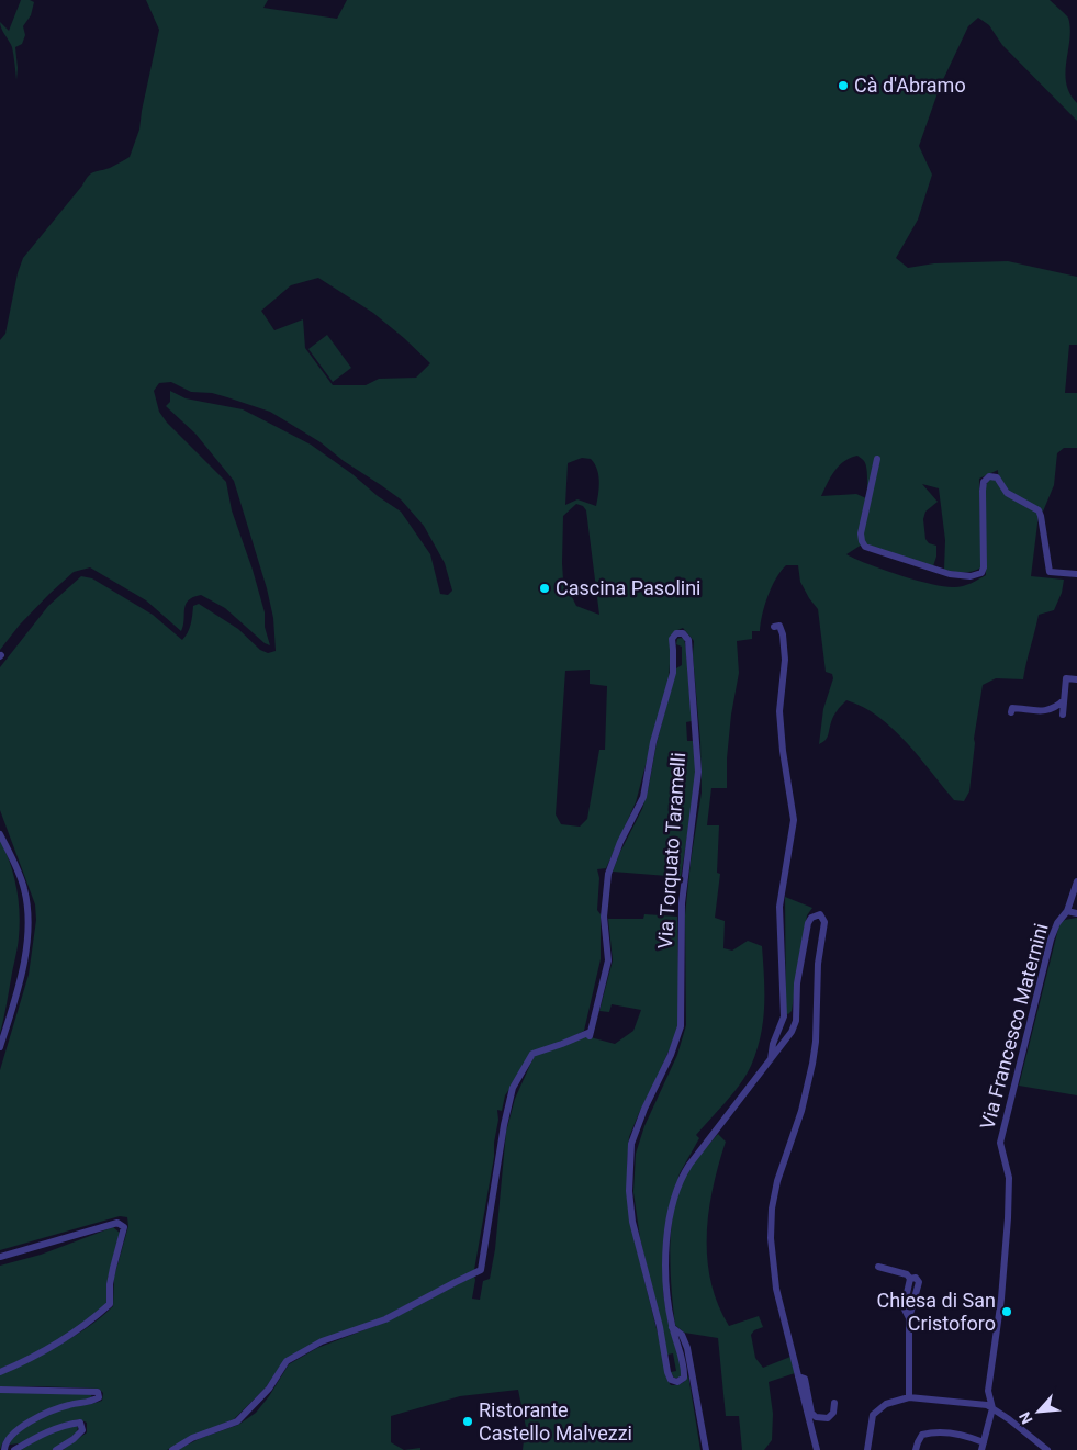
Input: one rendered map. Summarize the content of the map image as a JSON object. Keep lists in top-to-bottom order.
{
  "streets": {
    "street": ["Via Torquato Taramelli", "Via Francesco Maternini"]
  },
  "places": [
    "Cà d'Abramo",
    "Cascina Pasolini",
    "Chiesa di San Cristoforo",
    "Ristorante Castello Malvezzi"
  ],
  "north": "bottom left"
}
